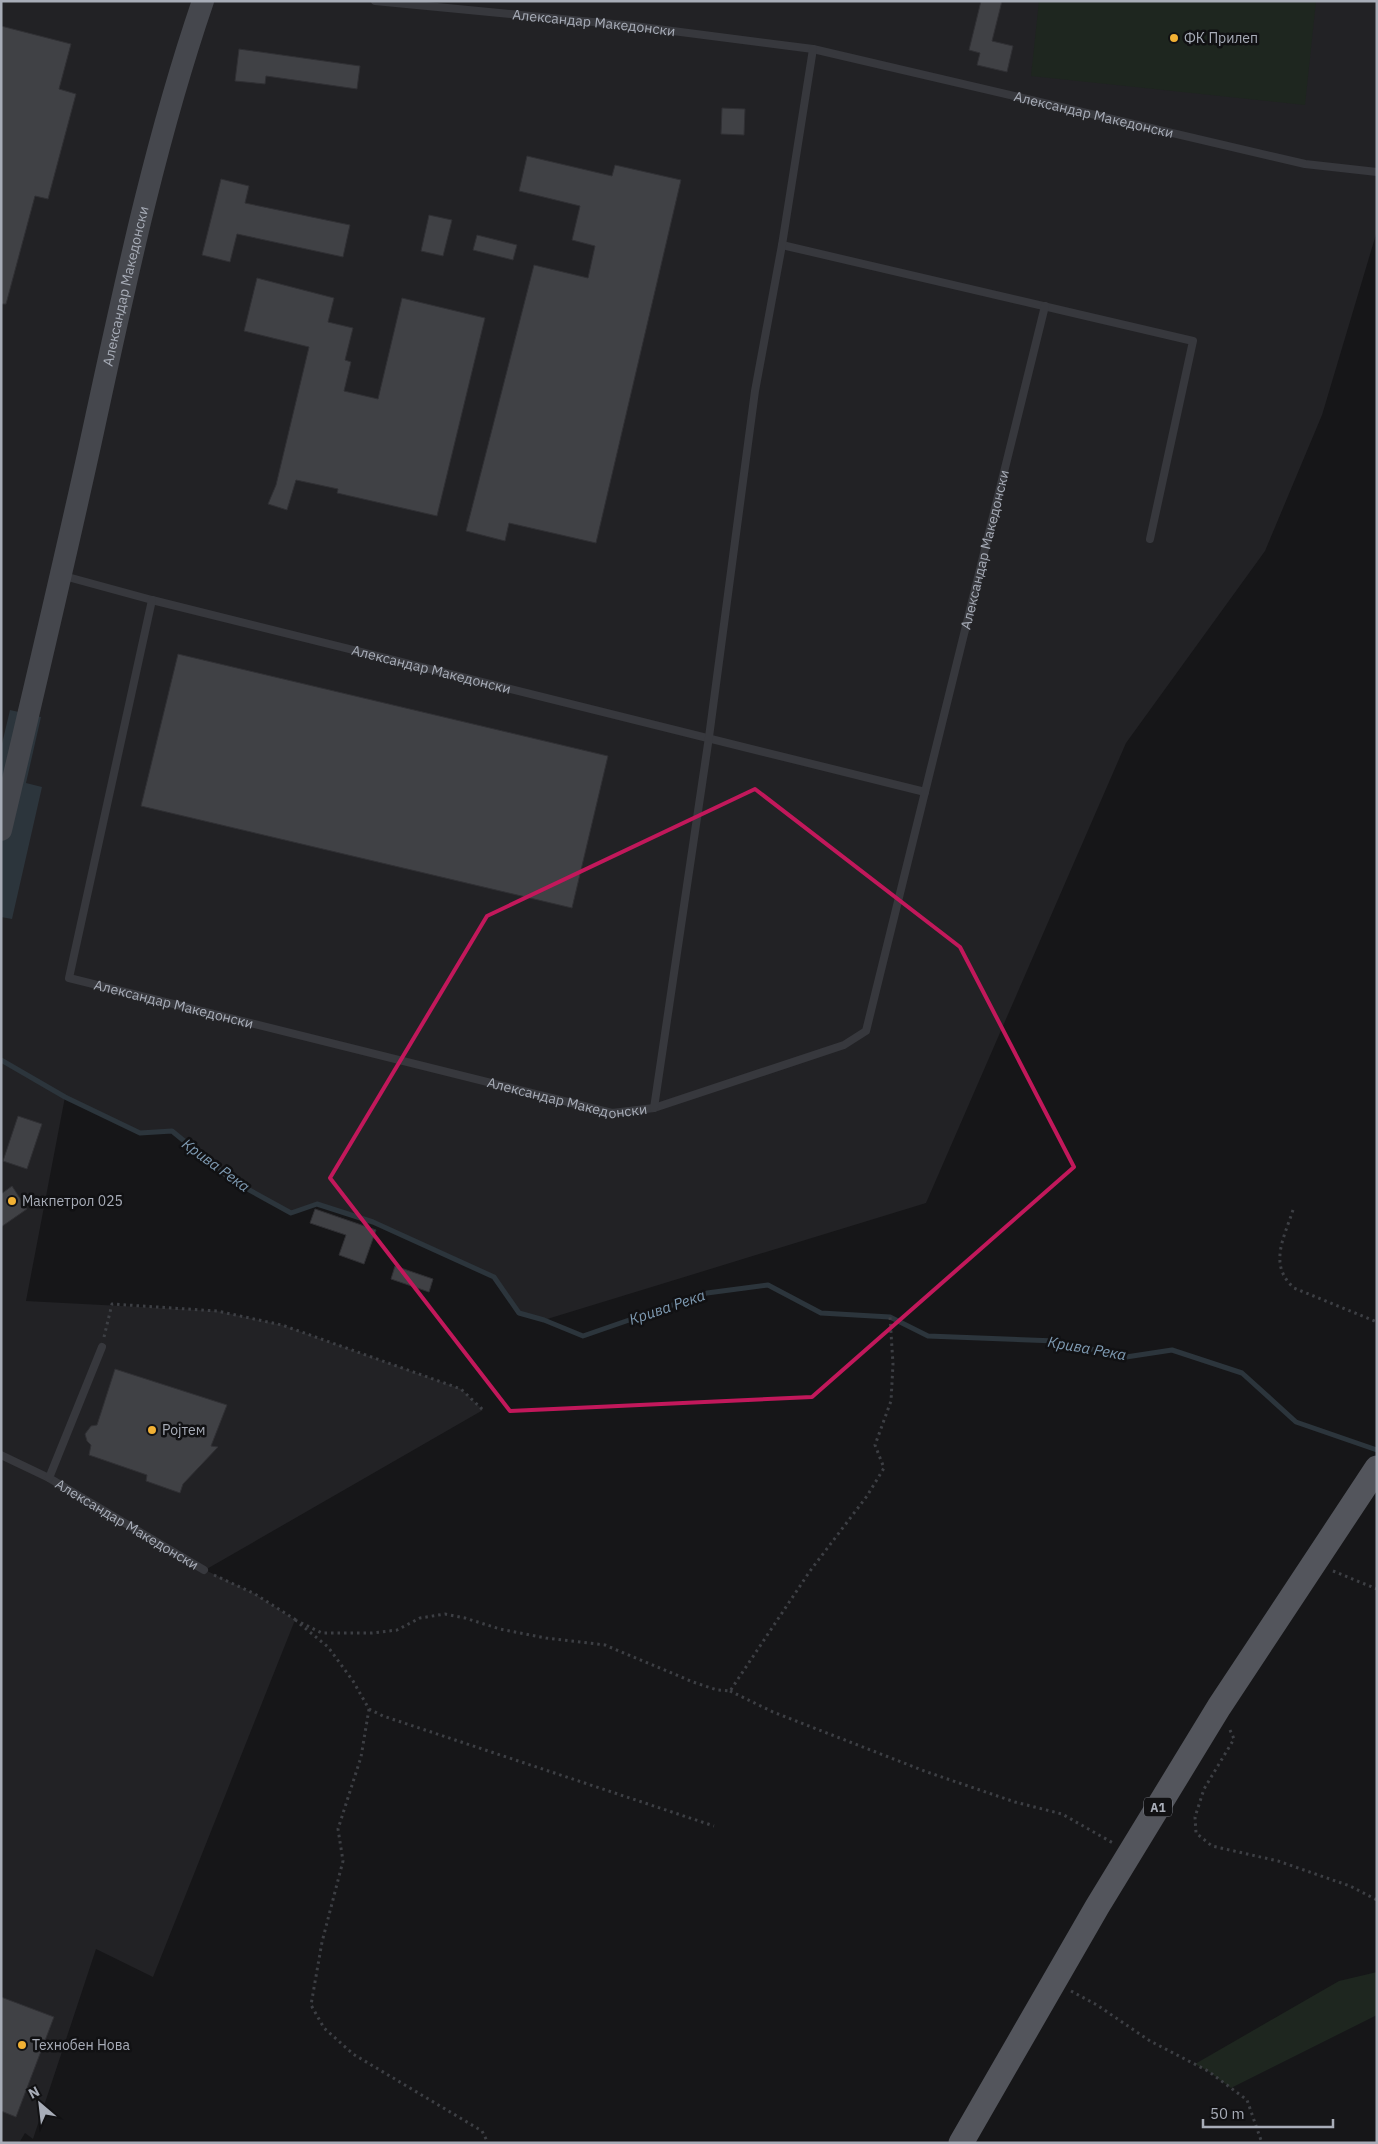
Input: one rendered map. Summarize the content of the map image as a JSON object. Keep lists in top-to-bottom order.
{
  "streets": {
    "main road": ["Александар Македонски", "A1"]
  },
  "water": ["Крива Река"],
  "places": [
    "ФК Прилеп",
    "Макпетрол 025",
    "Ројтем",
    "Технобен Нова"
  ],
  "scale_bar": "50 m",
  "north": "top left"
}
